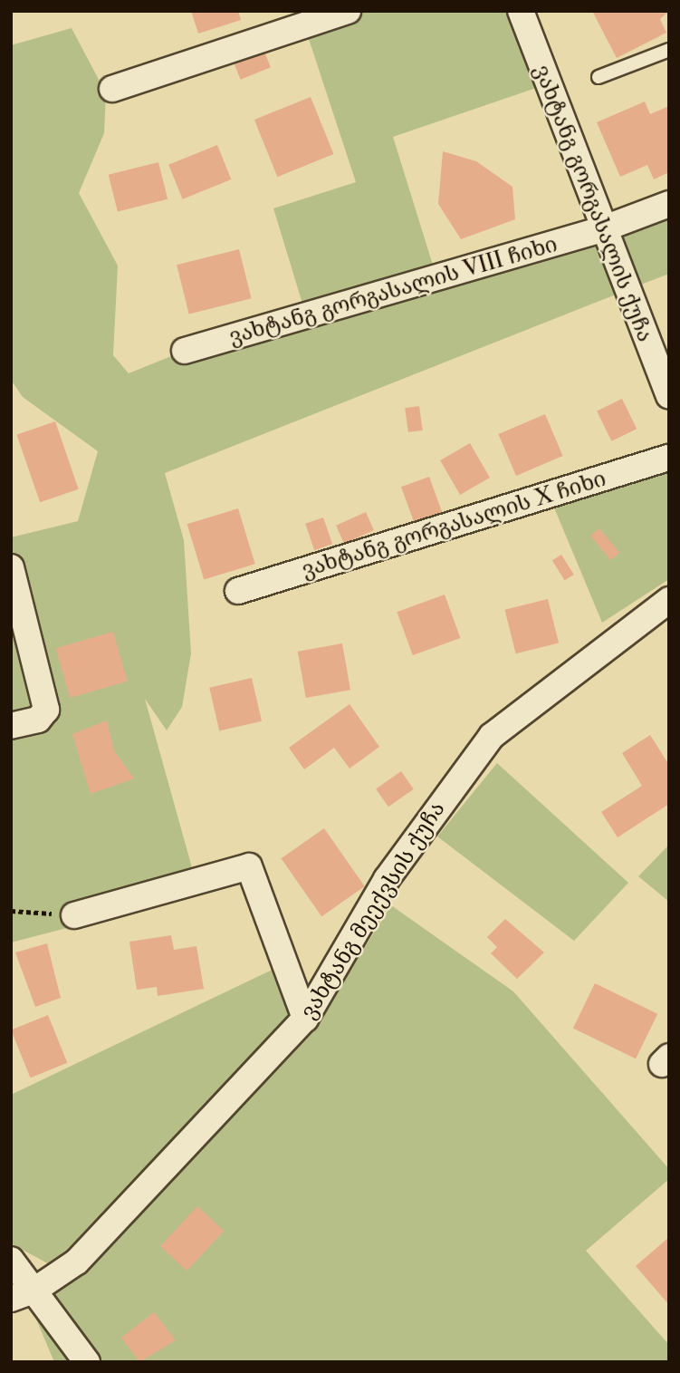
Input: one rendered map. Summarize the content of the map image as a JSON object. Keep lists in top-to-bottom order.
{
  "streets": {
    "street": [
      "ვახტანგ გორგასალის ქუჩა",
      "ვახტანგ გორგასალის VIII ჩიხი",
      "ვახტანგ გორგასალის X ჩიხი",
      "ვახტანგ მეექვსის ქუჩა"
    ]
  },
  "crossings": [
    ["ვახტანგ გორგასალის ქუჩა", "ვახტანგ გორგასალის VIII ჩიხი"]
  ]
}
